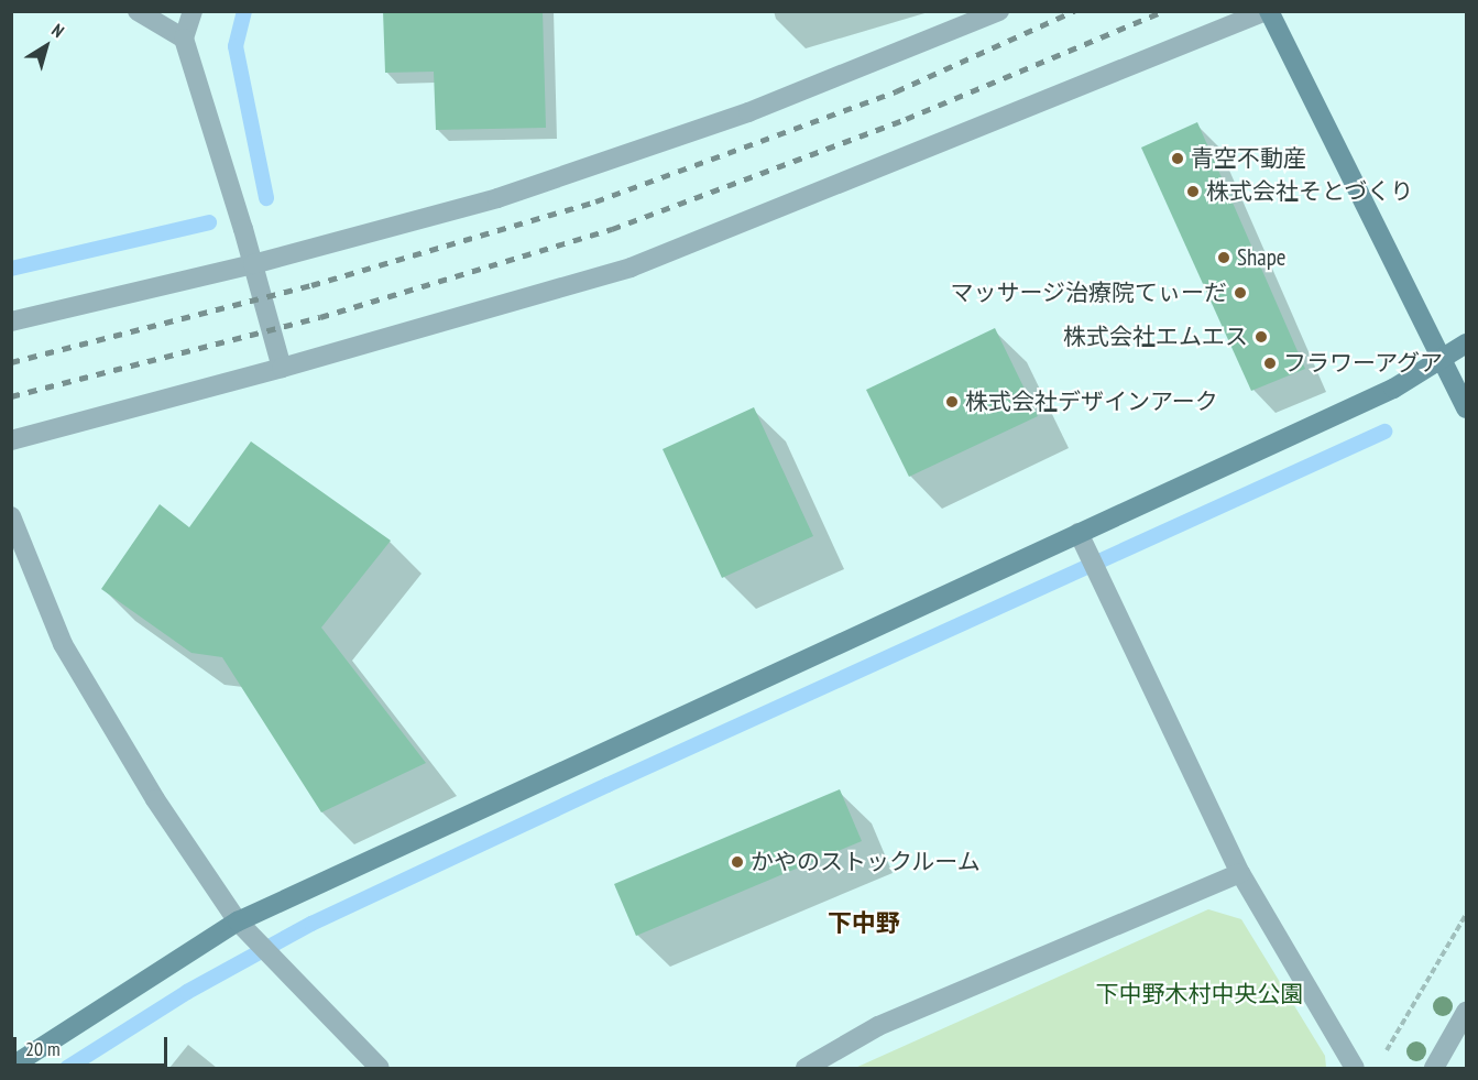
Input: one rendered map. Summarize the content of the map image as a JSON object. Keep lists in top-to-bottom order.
{
  "districts": ["下中野"],
  "parks": ["下中野木村中央公園"],
  "places": [
    "青空不動産",
    "株式会社そとづくり",
    "Shape",
    "マッサージ治療院てぃーだ",
    "株式会社エムエス",
    "フラワーアグア",
    "株式会社デザインアーク",
    "かやのストックルーム"
  ],
  "scale_bar": "20 m",
  "north": "top right"
}
